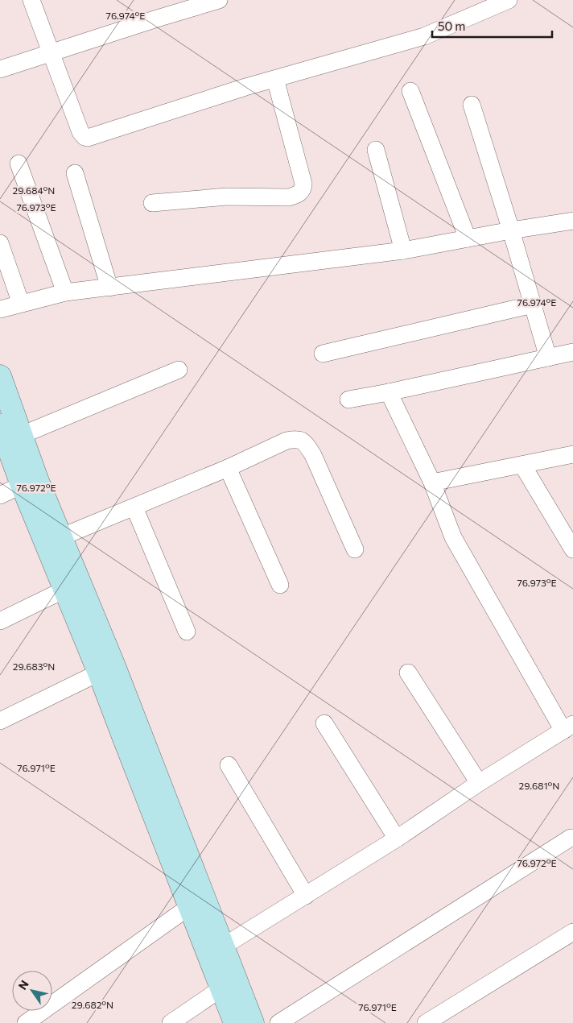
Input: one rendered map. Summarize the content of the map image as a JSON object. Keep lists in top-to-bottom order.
{
  "scale_bar": "50 m",
  "north": "top left",
  "coordinates": [
    "76.974°E",
    "29.684°N",
    "76.973°E",
    "76.972°E",
    "29.683°N",
    "76.971°E",
    "29.681°N",
    "29.682°N"
  ]
}
